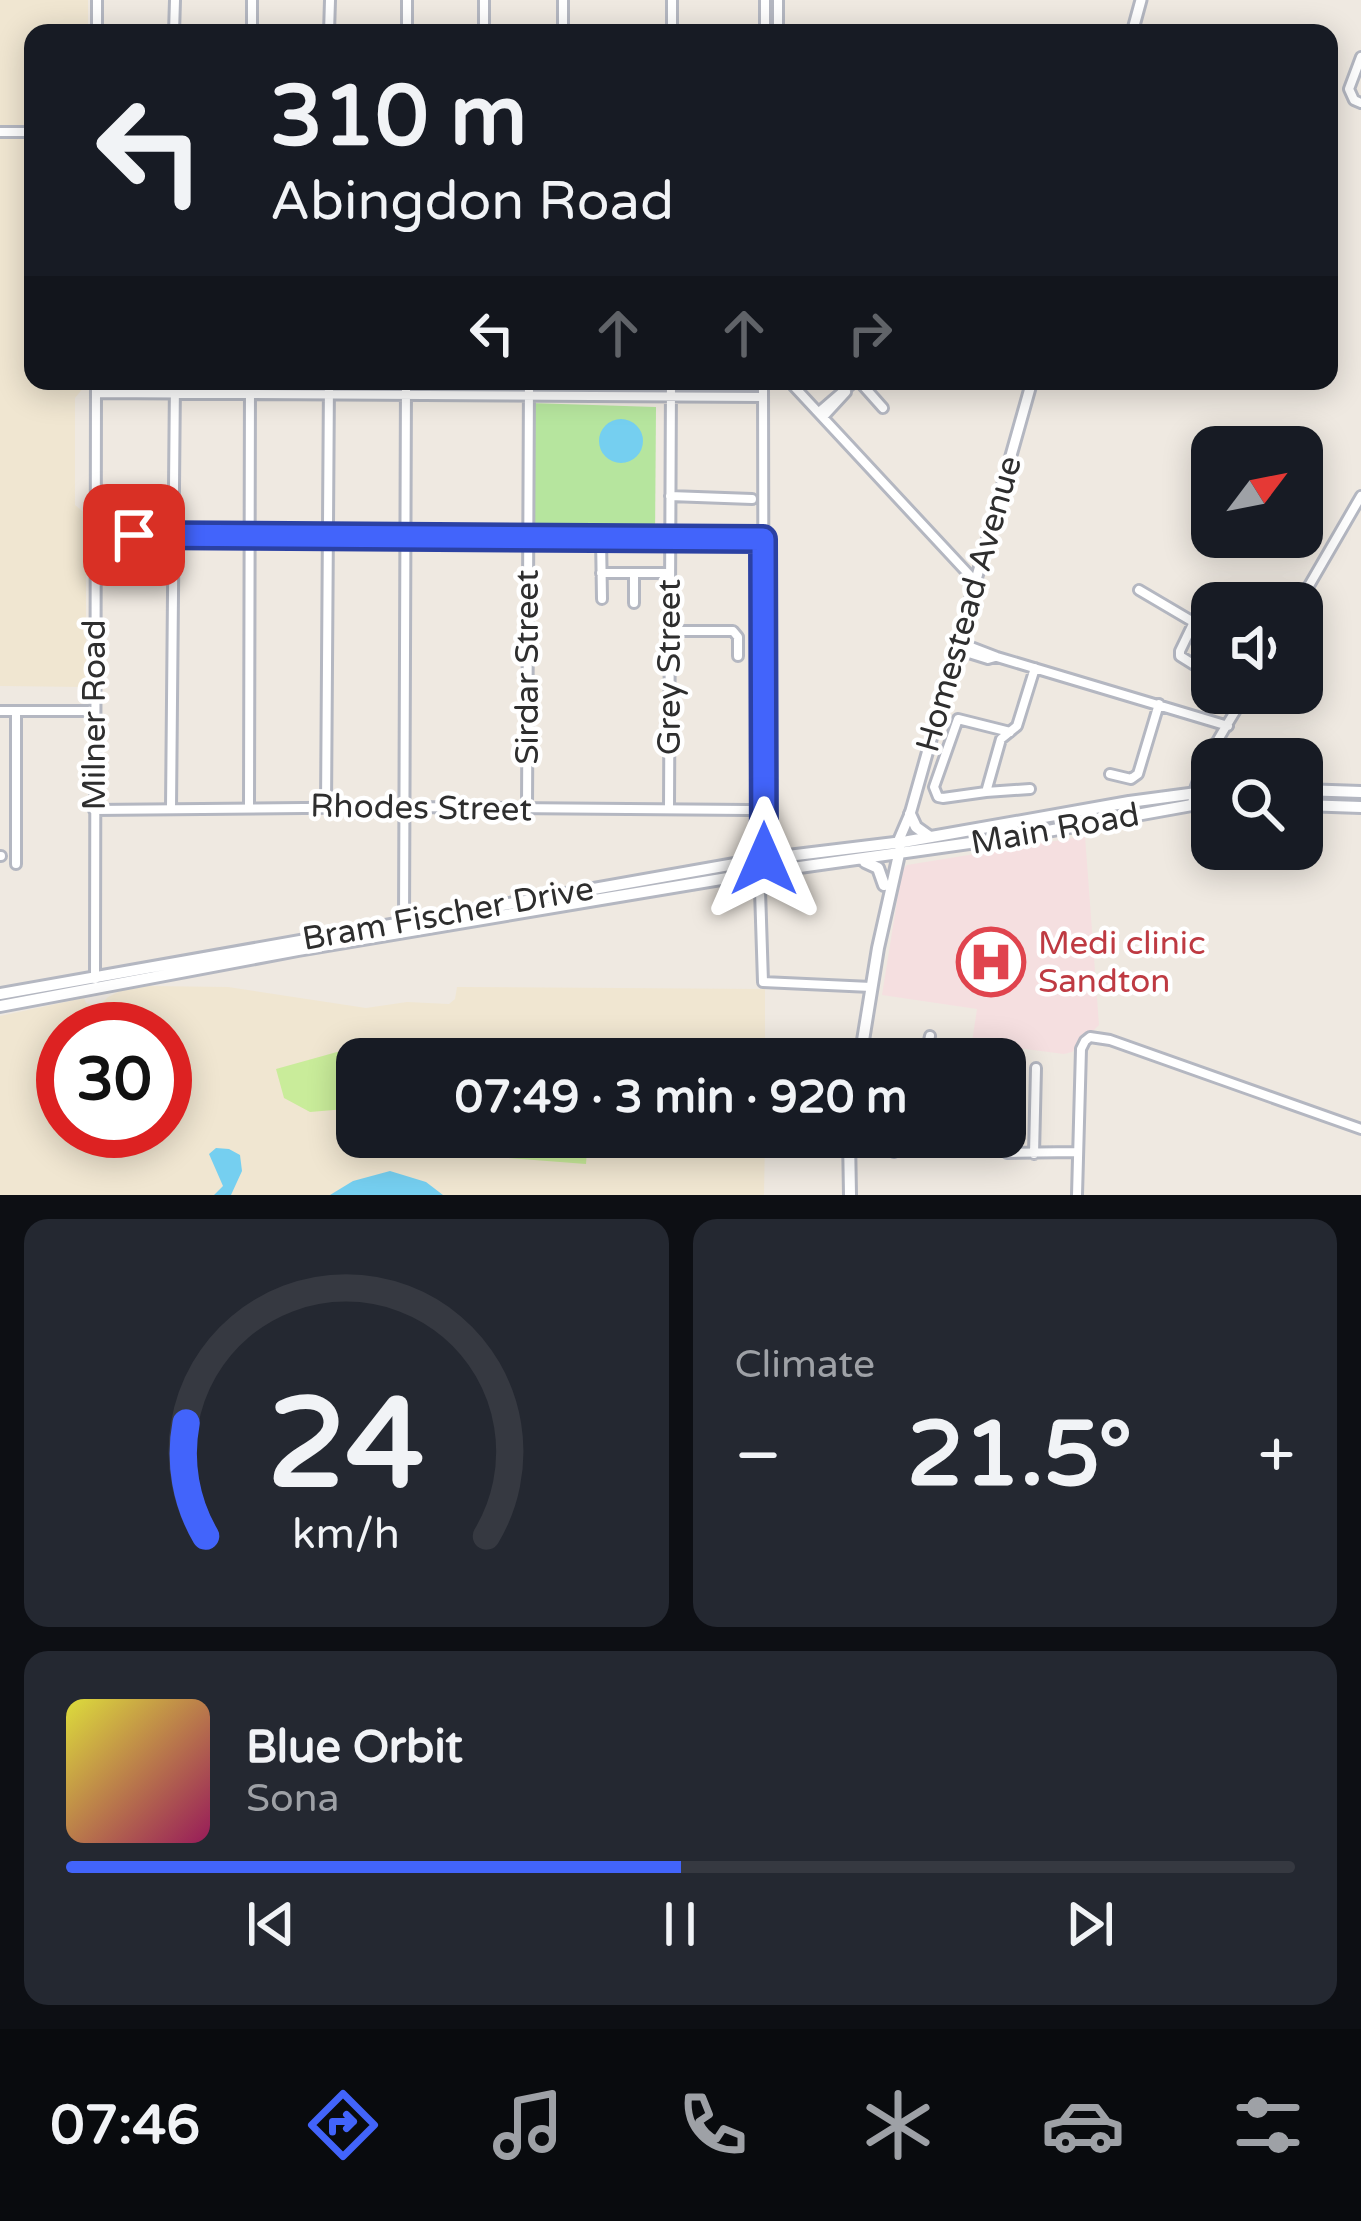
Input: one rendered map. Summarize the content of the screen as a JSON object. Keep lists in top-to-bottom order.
{
  "streets": {
    "main road": ["Main Road", "Bram Fischer Drive"],
    "street": [
      "Homestead Avenue",
      "Sirdar Street",
      "Grey Street",
      "Milner Road",
      "Rhodes Street"
    ]
  },
  "crossings": [
    ["Homestead Avenue", "Main Road"],
    ["Homestead Avenue", "Bram Fischer Drive"],
    ["Sirdar Street", "Rhodes Street"],
    ["Grey Street", "Rhodes Street"],
    ["Milner Road", "Rhodes Street"],
    ["Milner Road", "Bram Fischer Drive"],
    ["Main Road", "Bram Fischer Drive"]
  ],
  "places": {
    "hospital": ["Medi clinic Sandton"]
  },
  "north": "top right",
  "page": {
    "turn": ["310 m", "Abingdon Road"],
    "limit": "30",
    "trip": "07:49 · 3 min · 920 m",
    "tile": "Climate",
    "heat": ["−", "21.5°", "+"],
    "song": ["Blue Orbit", "Sona"],
    "tabs": "07:46",
    "gauge": ["24", "km/h"]
  }
}
